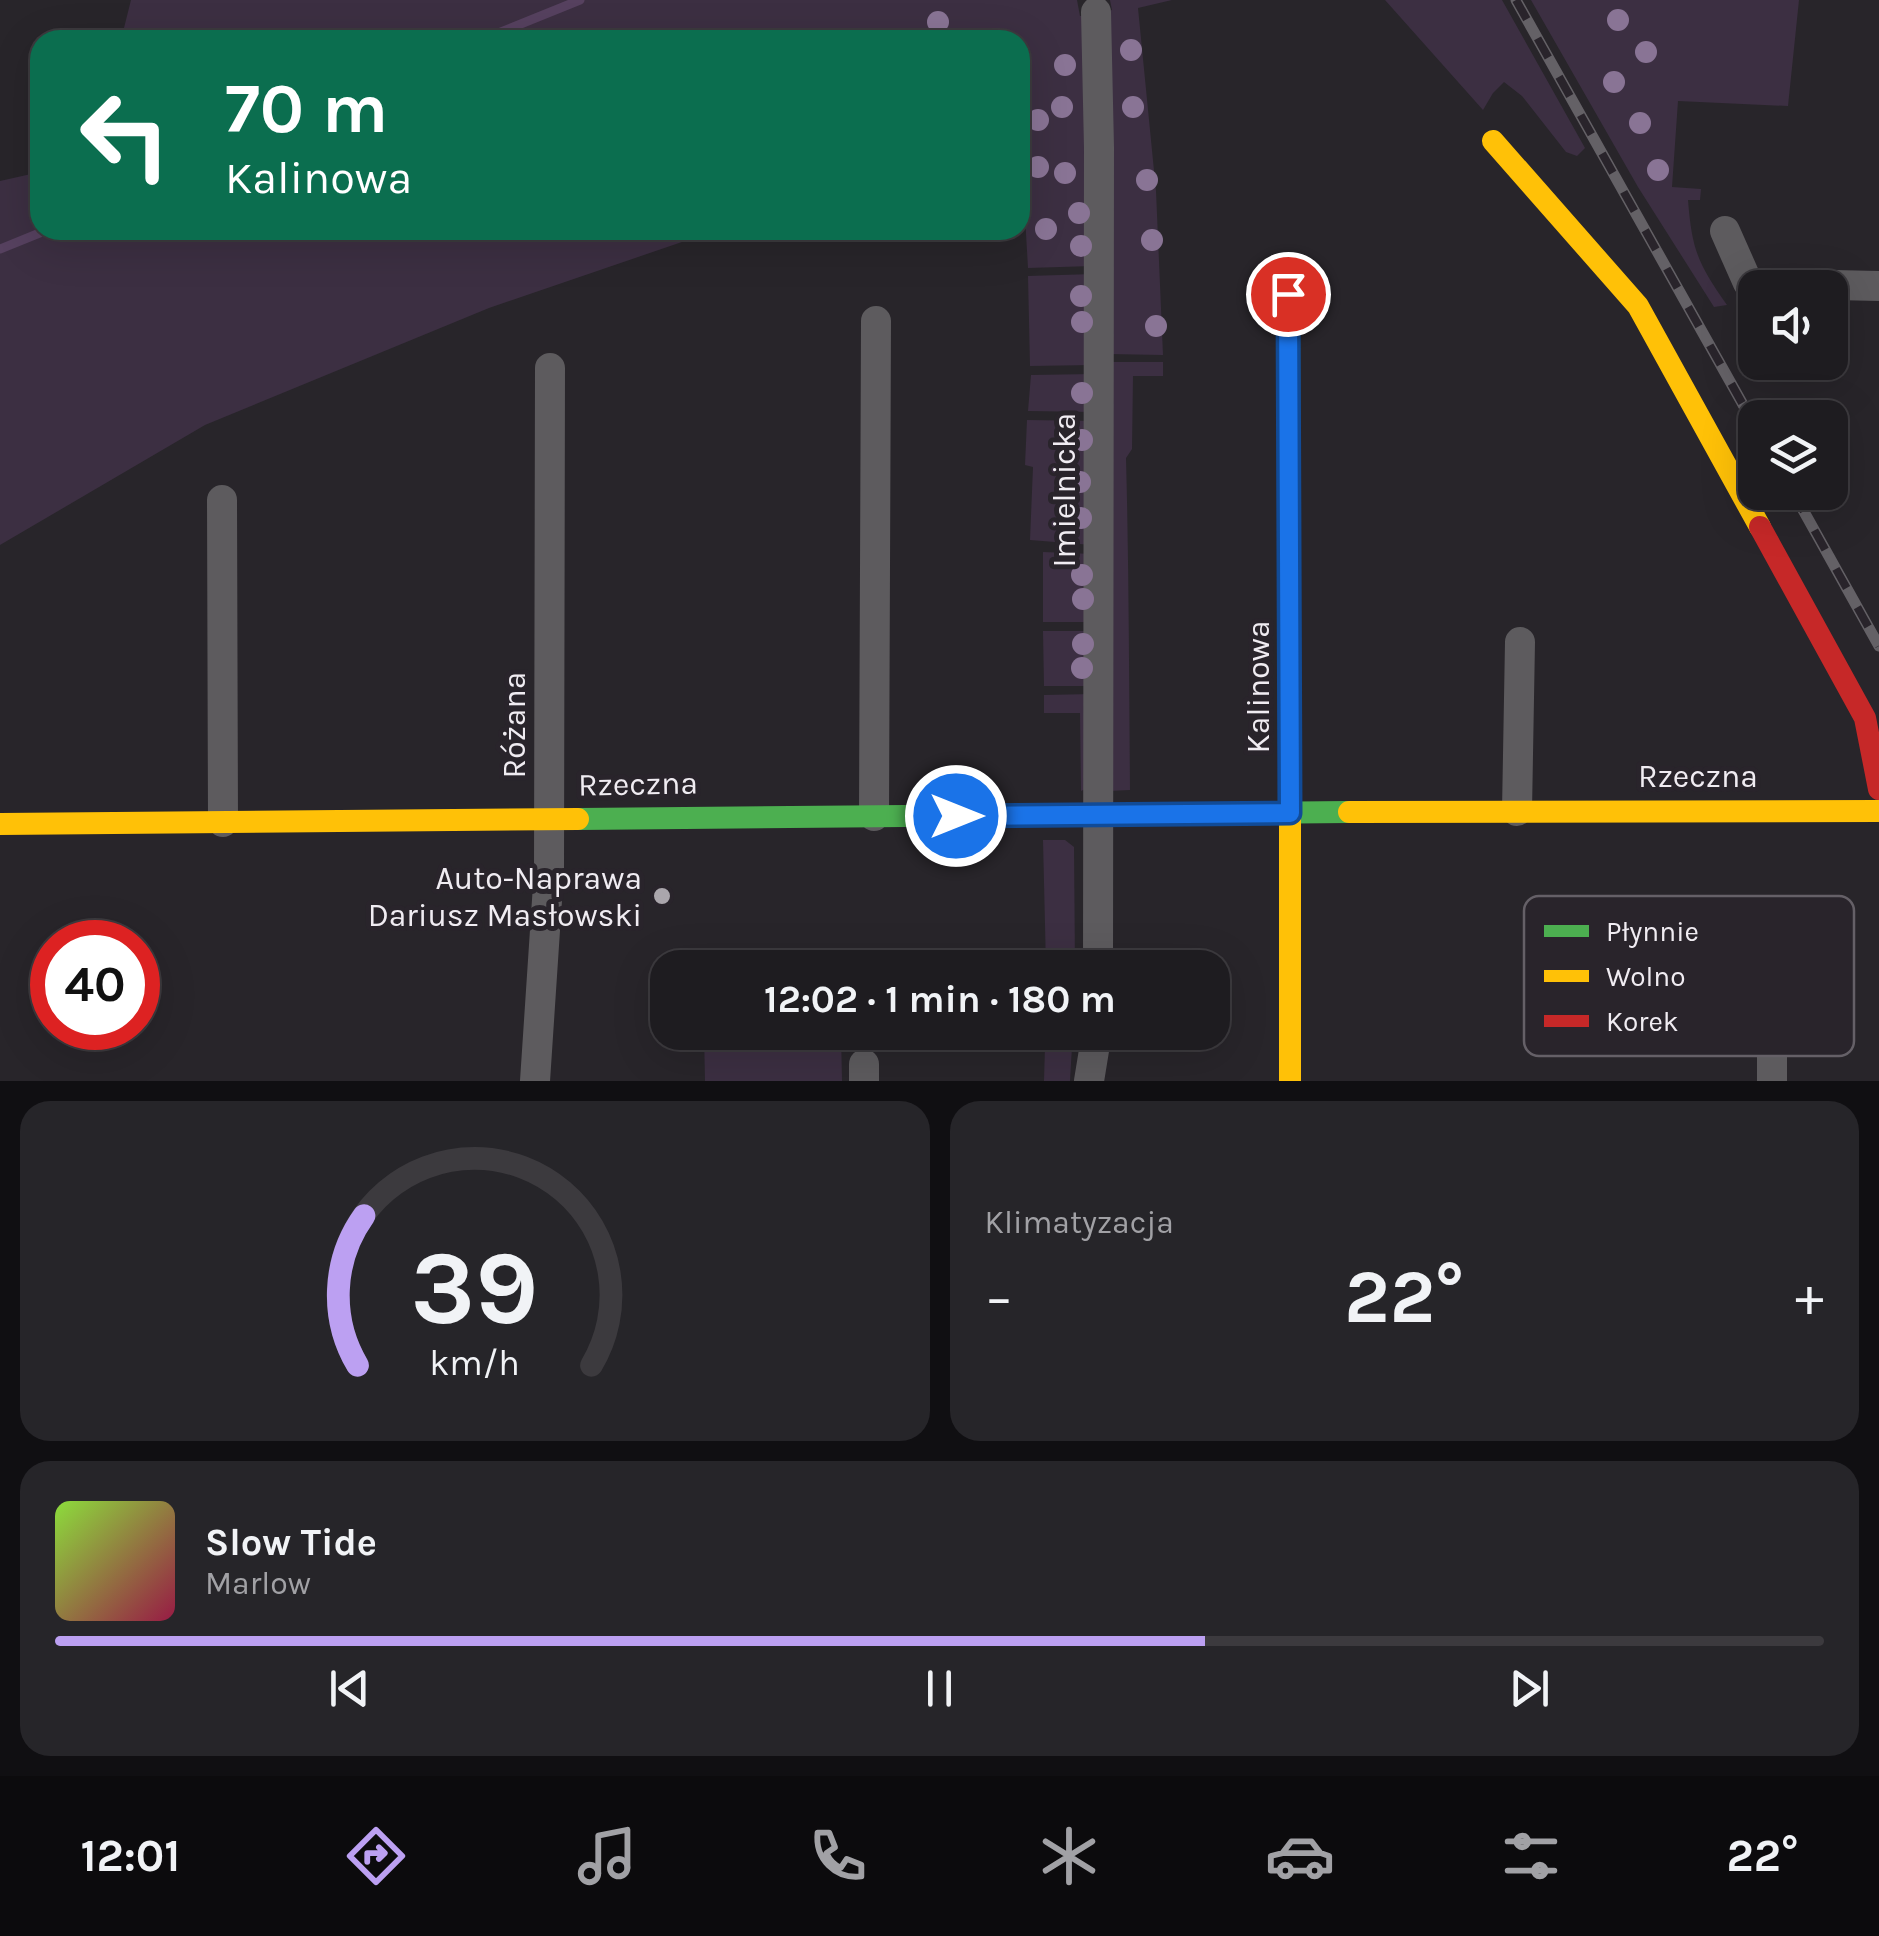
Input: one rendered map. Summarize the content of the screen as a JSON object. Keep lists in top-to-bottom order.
{
  "streets": {
    "street": [
      "Imielnicka",
      "Kalinowa",
      "Różana",
      "Rzeczna"
    ]
  },
  "crossings": [
    ["Imielnicka", "Rzeczna"],
    ["Kalinowa", "Rzeczna"],
    ["Różana", "Rzeczna"]
  ],
  "places": ["Auto-Naprawa Dariusz Masłowski"],
  "legend": ["Płynnie", "Wolno", "Korek"],
  "page": {
    "turn": ["70 m", "Kalinowa"],
    "limit": "40",
    "trip": "12:02 · 1 min · 180 m",
    "tile": "Klimatyzacja",
    "heat": ["−", "22°", "+"],
    "song": ["Slow Tide", "Marlow"],
    "tabs": ["12:01", "22°"],
    "gauge": ["39", "km/h"]
  }
}
